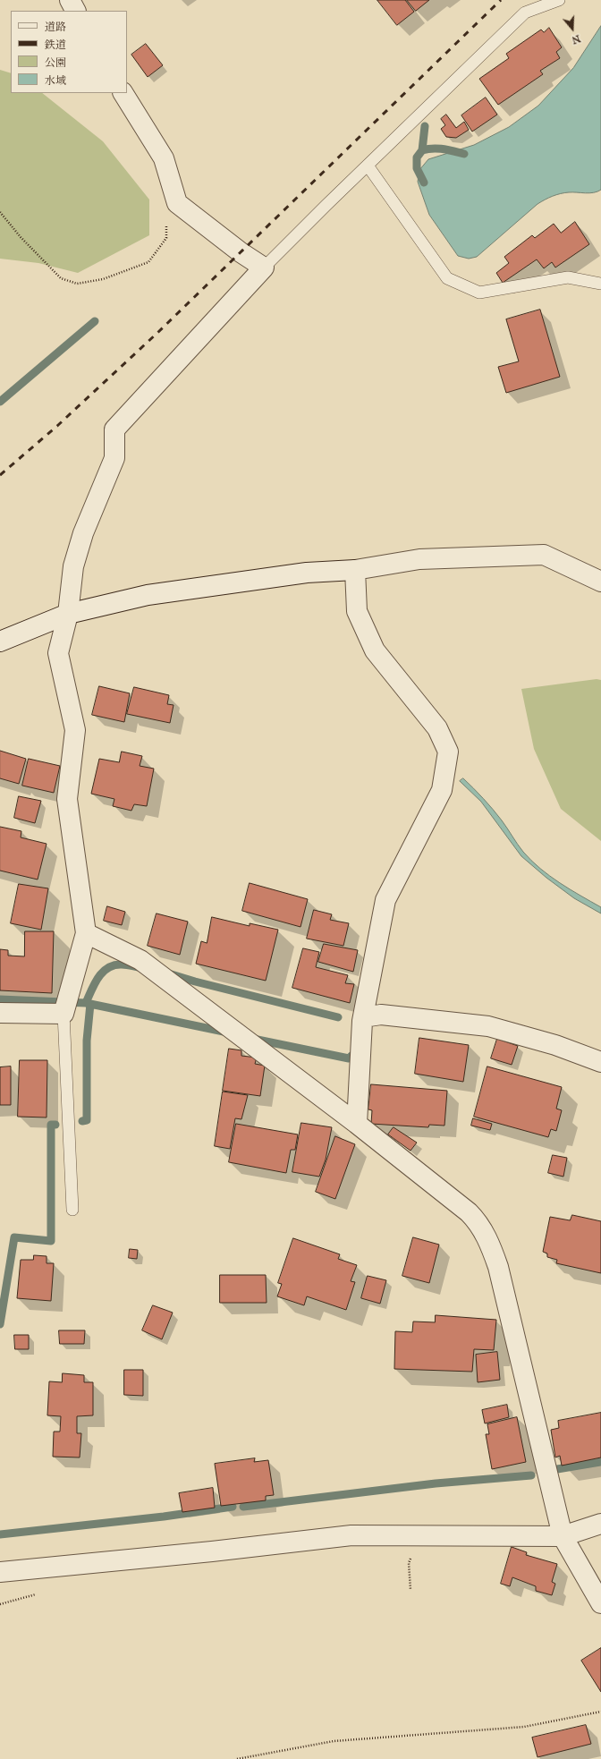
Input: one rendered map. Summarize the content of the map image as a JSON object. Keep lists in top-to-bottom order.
{
  "legend": [
    "道路",
    "鉄道",
    "公園",
    "水域"
  ],
  "north": "bottom"
}
